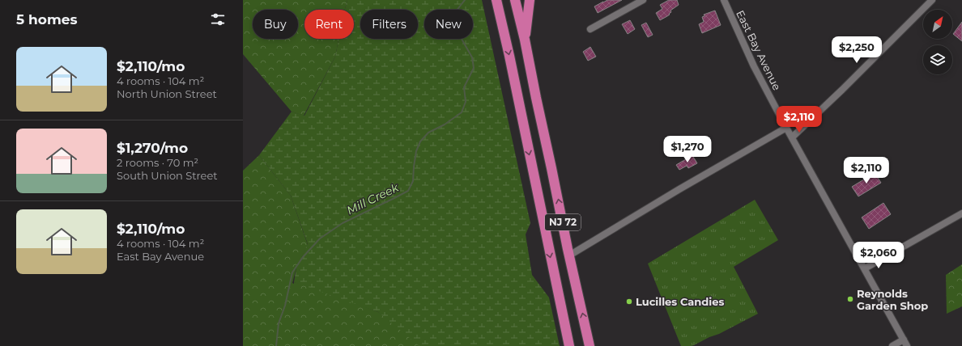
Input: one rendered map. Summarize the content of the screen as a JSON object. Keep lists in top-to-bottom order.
{
  "streets": {
    "highway": ["NJ 72"],
    "street": ["East Bay Avenue"]
  },
  "water": ["Mill Creek"],
  "places": ["Reynolds Garden Shop", "Lucilles Candies"],
  "north": "top right",
  "page": {
    "heading": "5 homes",
    "chip": [
      "Buy",
      "Rent",
      "Filters",
      "New"
    ],
    "price": [
      "$2,250",
      "$2,110",
      "$1,270",
      "$2,110",
      "$2,060"
    ],
    "list": [
      {
        "name": "$2,110/mo",
        "note": "4 rooms · 104 m² · North Union Street"
      },
      {
        "name": "$1,270/mo",
        "note": "2 rooms · 70 m² · South Union Street"
      },
      {
        "name": "$2,110/mo",
        "note": "4 rooms · 104 m² · East Bay Avenue"
      }
    ]
  }
}
